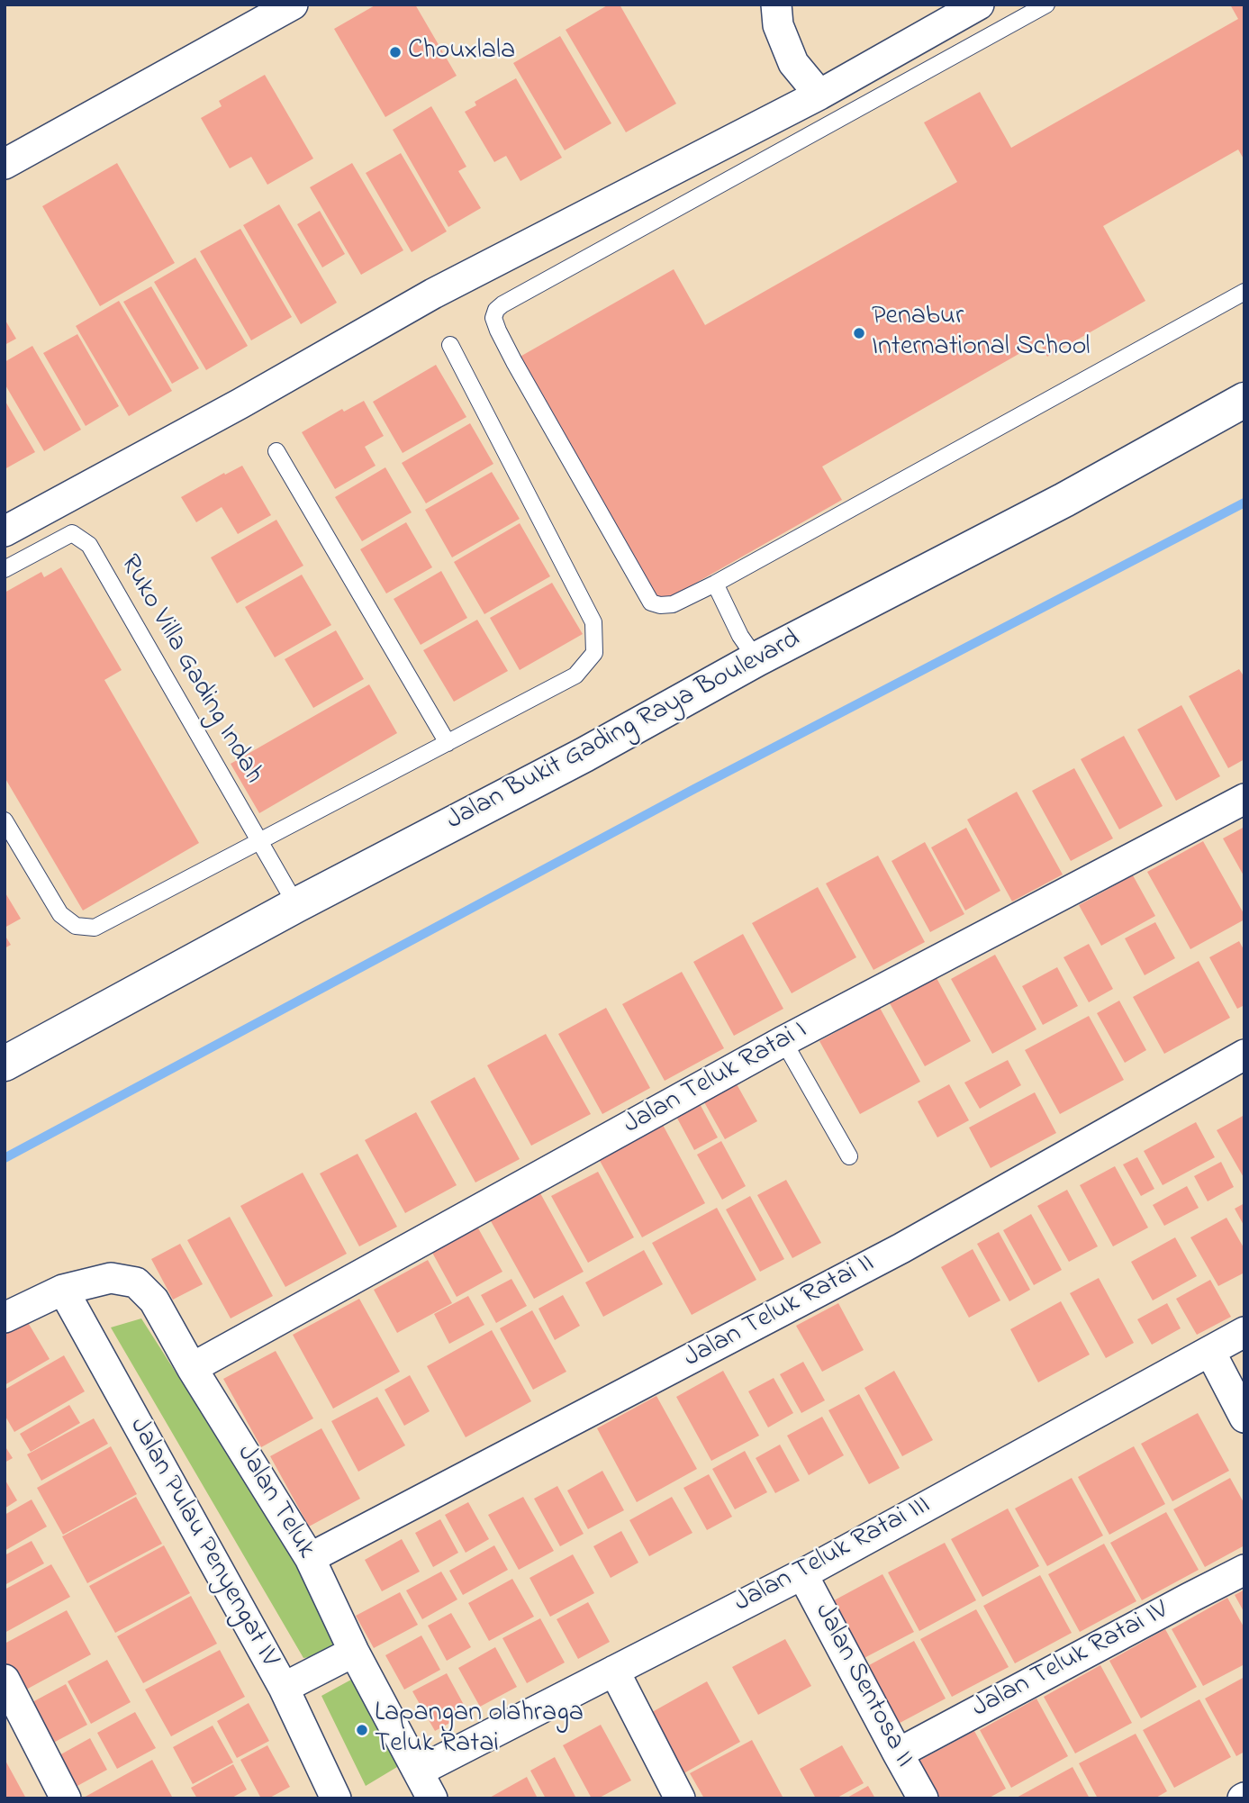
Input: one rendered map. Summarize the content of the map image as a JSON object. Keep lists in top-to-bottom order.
{
  "streets": {
    "street": [
      "Jalan Bukit Gading Raya Boulevard",
      "Jalan Teluk Ratai I",
      "Jalan Teluk Ratai II",
      "Jalan Teluk",
      "Jalan Pulau Penyengat IV",
      "Jalan Teluk Ratai III",
      "Jalan Teluk Ratai IV",
      "Jalan Sentosa II"
    ],
    "lane": ["Ruko Villa Gading Indah"]
  },
  "crossings": [
    ["Ruko Villa Gading Indah", "Jalan Bukit Gading Raya Boulevard"],
    ["Jalan Teluk Ratai I", "Jalan Teluk"],
    ["Jalan Teluk Ratai II", "Jalan Teluk"],
    ["Jalan Teluk", "Jalan Pulau Penyengat IV"],
    ["Jalan Teluk", "Jalan Teluk Ratai III"],
    ["Jalan Teluk Ratai III", "Jalan Sentosa II"],
    ["Jalan Teluk Ratai IV", "Jalan Sentosa II"]
  ],
  "places": ["Chouxlala", "Penabur International School", "Lapangan olahraga Teluk Ratai"]
}
